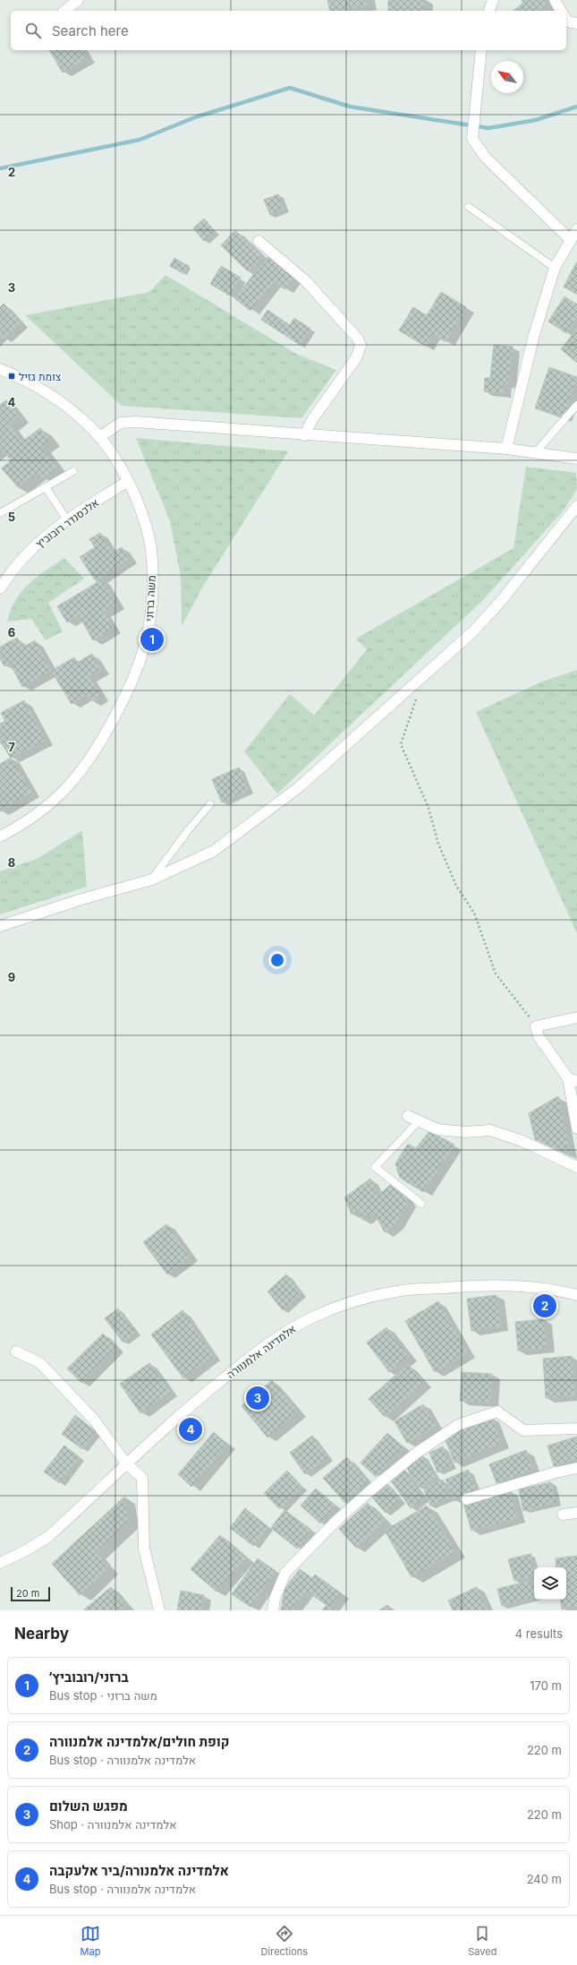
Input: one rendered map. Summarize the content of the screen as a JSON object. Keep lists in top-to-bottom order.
{
  "streets": {
    "street": ["אלכסנדר רובוביץ", "משה ברזני", "אלמדינה אלמנוורה"]
  },
  "crossings": [
    ["אלכסנדר רובוביץ", "משה ברזני"]
  ],
  "places": {
    "transit": ["צומת גזיל"]
  },
  "scale_bar": "20 m",
  "north": "top left",
  "page": {
    "search": "Search here",
    "pins": [
      "1",
      "2",
      "3",
      "4"
    ],
    "scale": "20 m",
    "heading": ["Nearby", "4 results"],
    "list": [
      {
        "mark": "1",
        "name": "ברזני/רובוביץ׳",
        "note": "Bus stop · משה ברזני",
        "value": "170 m"
      },
      {
        "mark": "2",
        "name": "קופת חולים/אלמדינה אלמנוורה",
        "note": "Bus stop · אלמדינה אלמנוורה",
        "value": "220 m"
      },
      {
        "mark": "3",
        "name": "מפגש השלום",
        "note": "Shop · אלמדינה אלמנוורה",
        "value": "220 m"
      },
      {
        "mark": "4",
        "name": "אלמדינה אלמנורה/ביר אלעקבה",
        "note": "Bus stop · אלמדינה אלמנוורה",
        "value": "240 m"
      }
    ],
    "nav": ["Map", "Directions", "Saved"]
  },
  "grid": {
    "rows": [
      "2",
      "3",
      "4",
      "5",
      "6",
      "7",
      "8",
      "9"
    ]
  }
}
